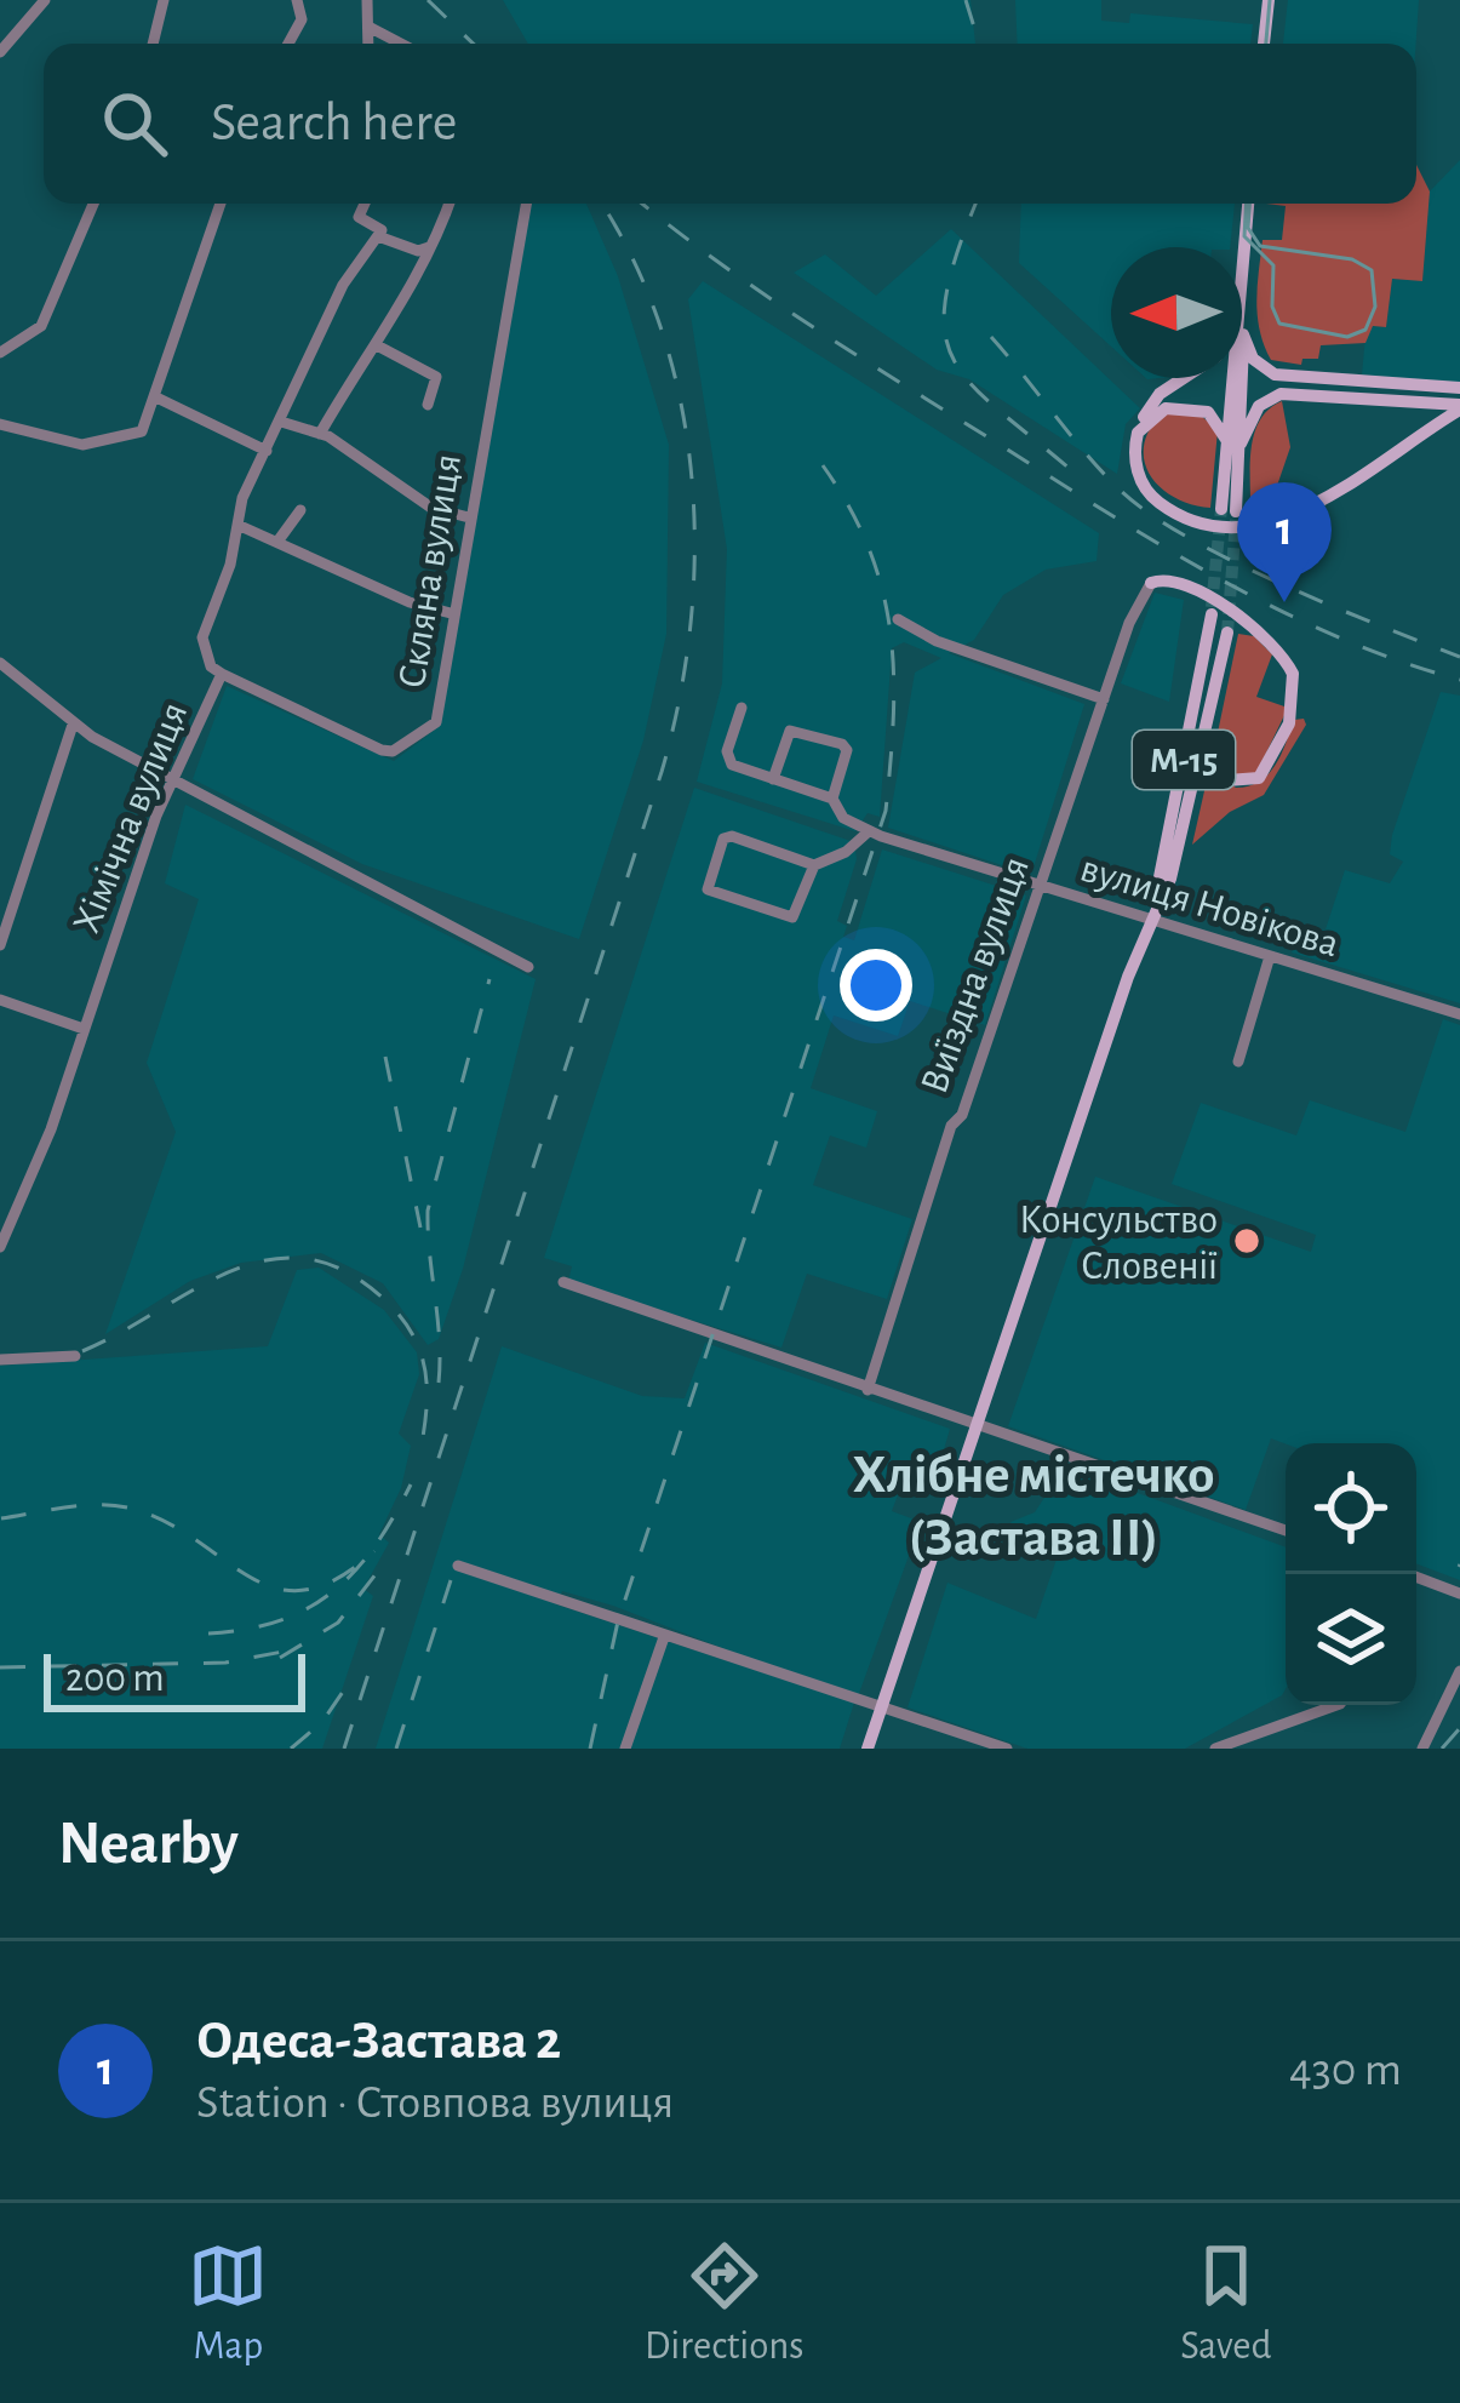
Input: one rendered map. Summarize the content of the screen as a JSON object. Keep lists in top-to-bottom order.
{
  "streets": {
    "main road": ["М-15"],
    "street": [
      "Скляна вулиця",
      "Хімічна вулиця",
      "вулиця Новікова",
      "Виїздна вулиця"
    ]
  },
  "crossings": [
    ["Скляна вулиця", "Хімічна вулиця"],
    ["М-15", "вулиця Новікова"],
    ["вулиця Новікова", "Виїздна вулиця"]
  ],
  "districts": ["Хлібне містечко (Застава ІІ)"],
  "places": ["Консульство Словенії"],
  "scale_bar": "200 m",
  "north": "left",
  "page": {
    "search": "Search here",
    "pins": "1",
    "scale": "200 m",
    "heading": "Nearby",
    "list": [
      {
        "mark": "1",
        "name": "Одеса-Застава 2",
        "note": "Station · Стовпова вулиця",
        "value": "430 m"
      }
    ],
    "nav": ["Map", "Directions", "Saved"]
  }
}
